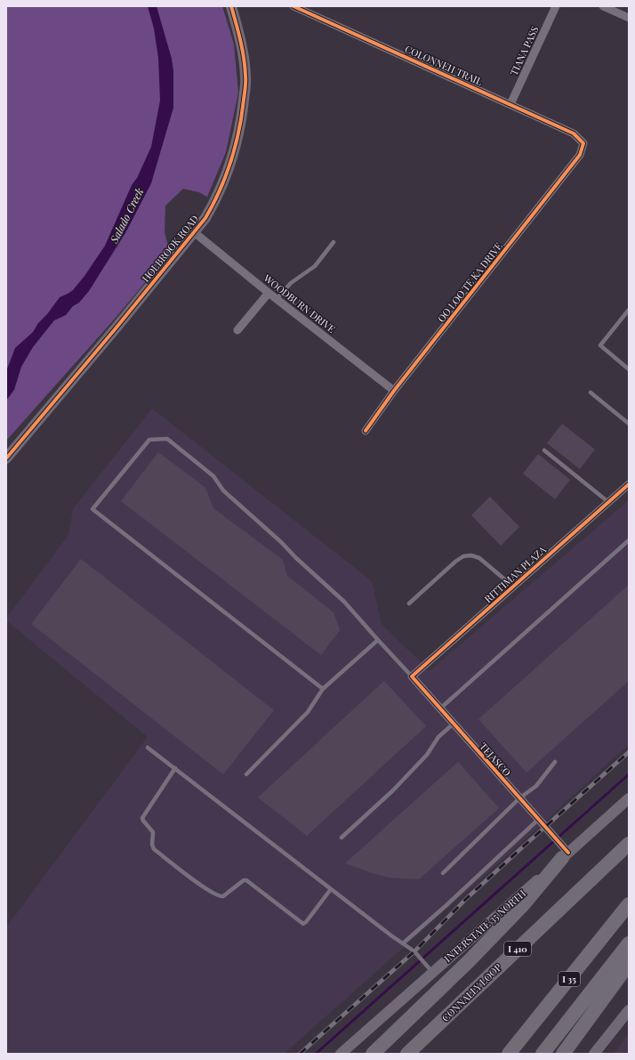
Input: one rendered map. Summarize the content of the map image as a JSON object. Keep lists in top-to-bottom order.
{
  "streets": {
    "highway": ["I 410", "I 35", "CONNALLY LOOP"],
    "street": [
      "TIANA PASS",
      "COLONNEH TRAIL",
      "HOLBROOK ROAD",
      "OO LOO TE KA DRIVE",
      "WOODBURN DRIVE",
      "RITTIMAN PLAZA",
      "TEJASCO",
      "INTERSTATE 35 NORTH"
    ]
  },
  "crossings": [
    ["TIANA PASS", "COLONNEH TRAIL"],
    ["COLONNEH TRAIL", "OO LOO TE KA DRIVE"],
    ["HOLBROOK ROAD", "WOODBURN DRIVE"],
    ["OO LOO TE KA DRIVE", "WOODBURN DRIVE"],
    ["RITTIMAN PLAZA", "TEJASCO"],
    ["TEJASCO", "INTERSTATE 35 NORTH"]
  ],
  "water": ["Salado Creek"]
}
